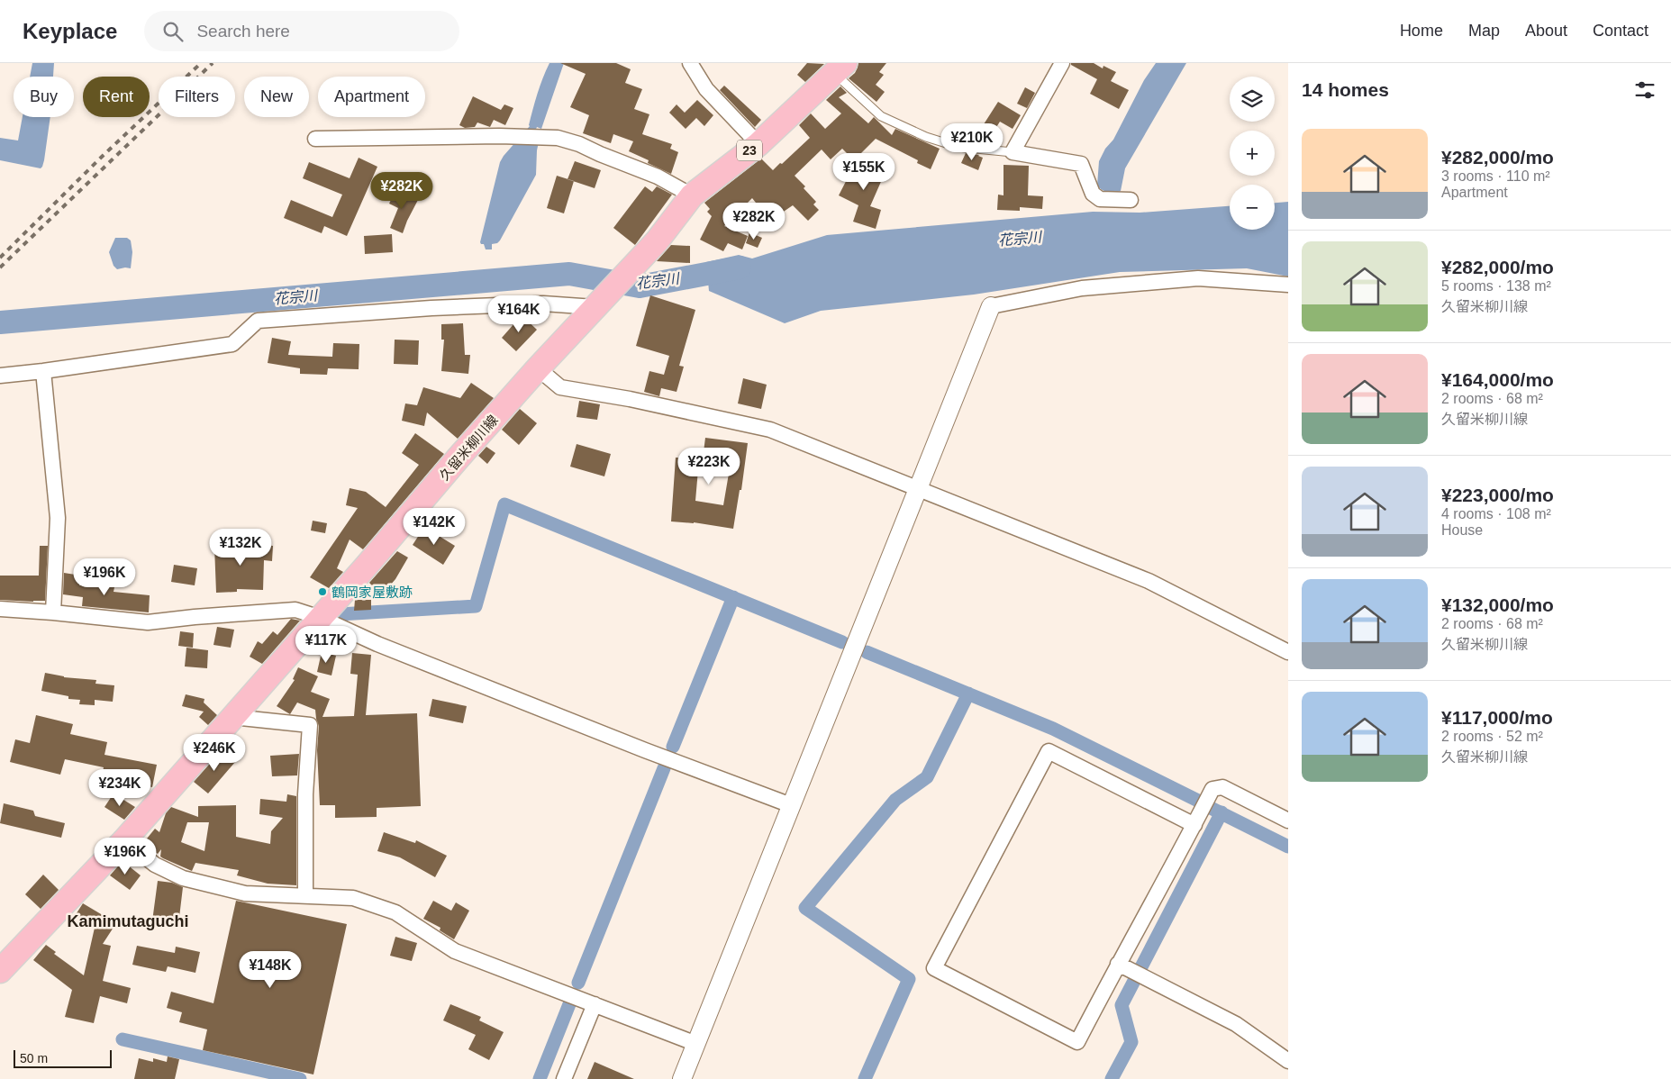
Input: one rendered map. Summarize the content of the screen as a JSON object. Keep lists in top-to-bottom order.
{
  "streets": {
    "main road": ["23", "久留米柳川線"]
  },
  "districts": ["Kamimutaguchi"],
  "water": ["花宗川"],
  "places": ["鶴岡家屋敷跡"],
  "scale_bar": "50 m",
  "page": {
    "header": "Keyplace",
    "search": "Search here",
    "nav": [
      "Home",
      "Map",
      "About",
      "Contact"
    ],
    "heading": "14 homes",
    "map_buttons": ["+", "−"],
    "chip": [
      "Buy",
      "Rent",
      "Filters",
      "New",
      "Apartment"
    ],
    "list": [
      {
        "name": "¥282,000/mo",
        "note": "3 rooms · 110 m² · Apartment"
      },
      {
        "name": "¥282,000/mo",
        "note": "5 rooms · 138 m² · 久留米柳川線"
      },
      {
        "name": "¥164,000/mo",
        "note": "2 rooms · 68 m² · 久留米柳川線"
      },
      {
        "name": "¥223,000/mo",
        "note": "4 rooms · 108 m² · House"
      },
      {
        "name": "¥132,000/mo",
        "note": "2 rooms · 68 m² · 久留米柳川線"
      },
      {
        "name": "¥117,000/mo",
        "note": "2 rooms · 52 m² · 久留米柳川線"
      }
    ],
    "price": [
      "¥210K",
      "¥155K",
      "¥282K",
      "¥282K",
      "¥164K",
      "¥223K",
      "¥142K",
      "¥132K",
      "¥196K",
      "¥117K",
      "¥246K",
      "¥234K",
      "¥196K",
      "¥148K"
    ],
    "scale": "50 m"
  }
}
